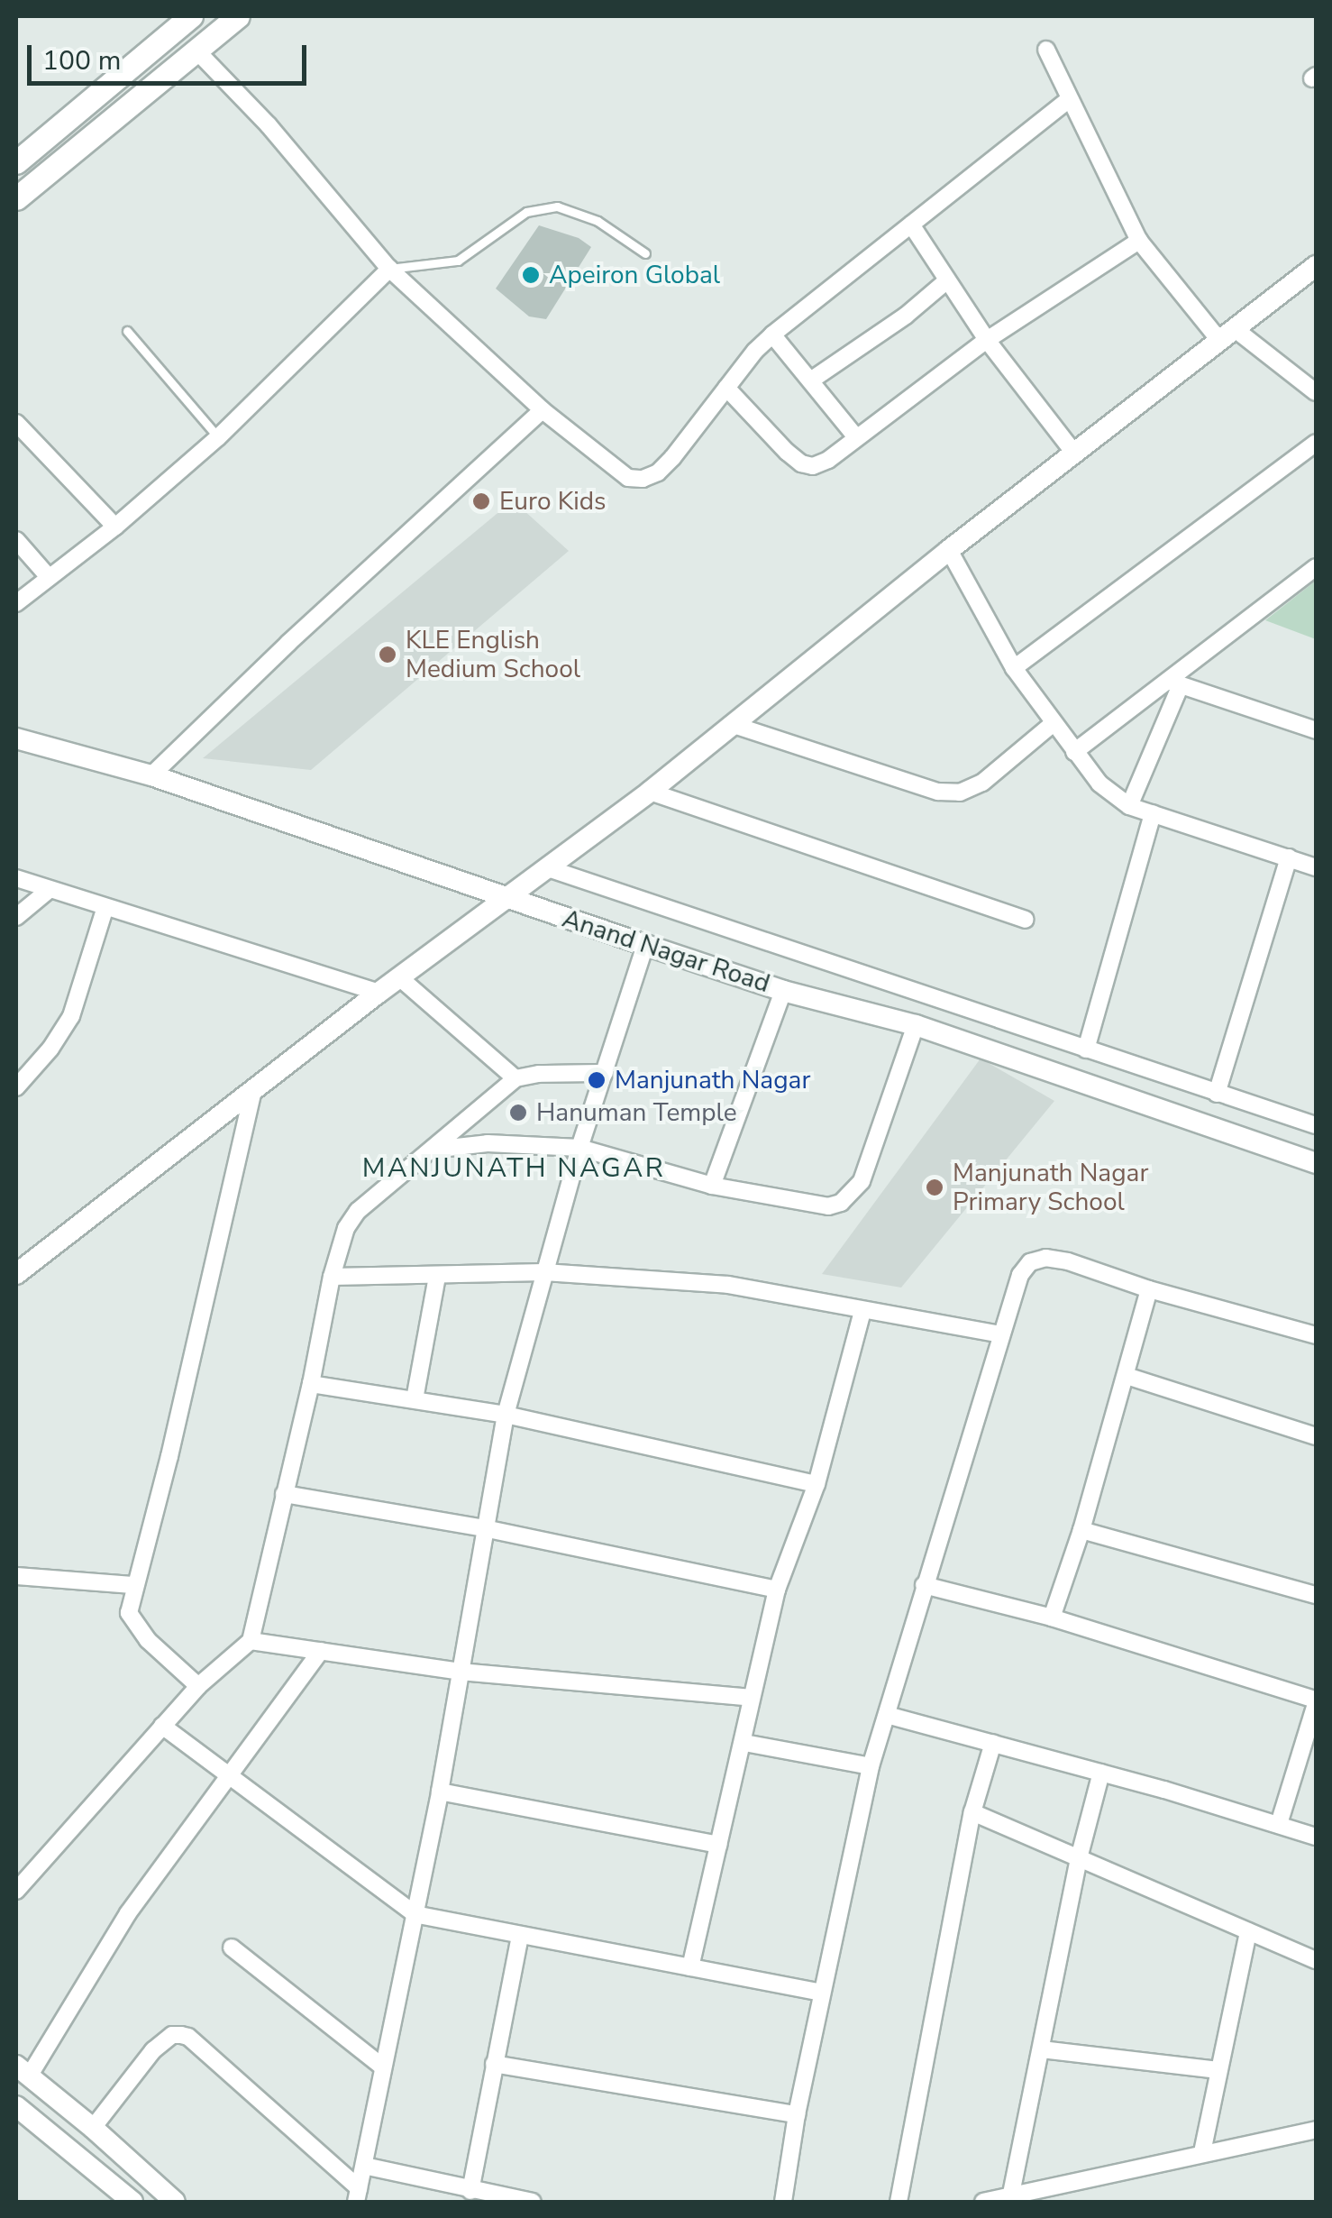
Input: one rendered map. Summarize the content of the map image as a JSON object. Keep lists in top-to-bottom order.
{
  "streets": {
    "street": ["Anand Nagar Road"]
  },
  "districts": ["MANJUNATH NAGAR"],
  "places": [
    "Apeiron Global",
    "Euro Kids",
    "KLE English Medium School",
    "Manjunath Nagar",
    "Hanuman Temple",
    "Manjunath Nagar Primary School"
  ],
  "scale_bar": "100 m"
}
